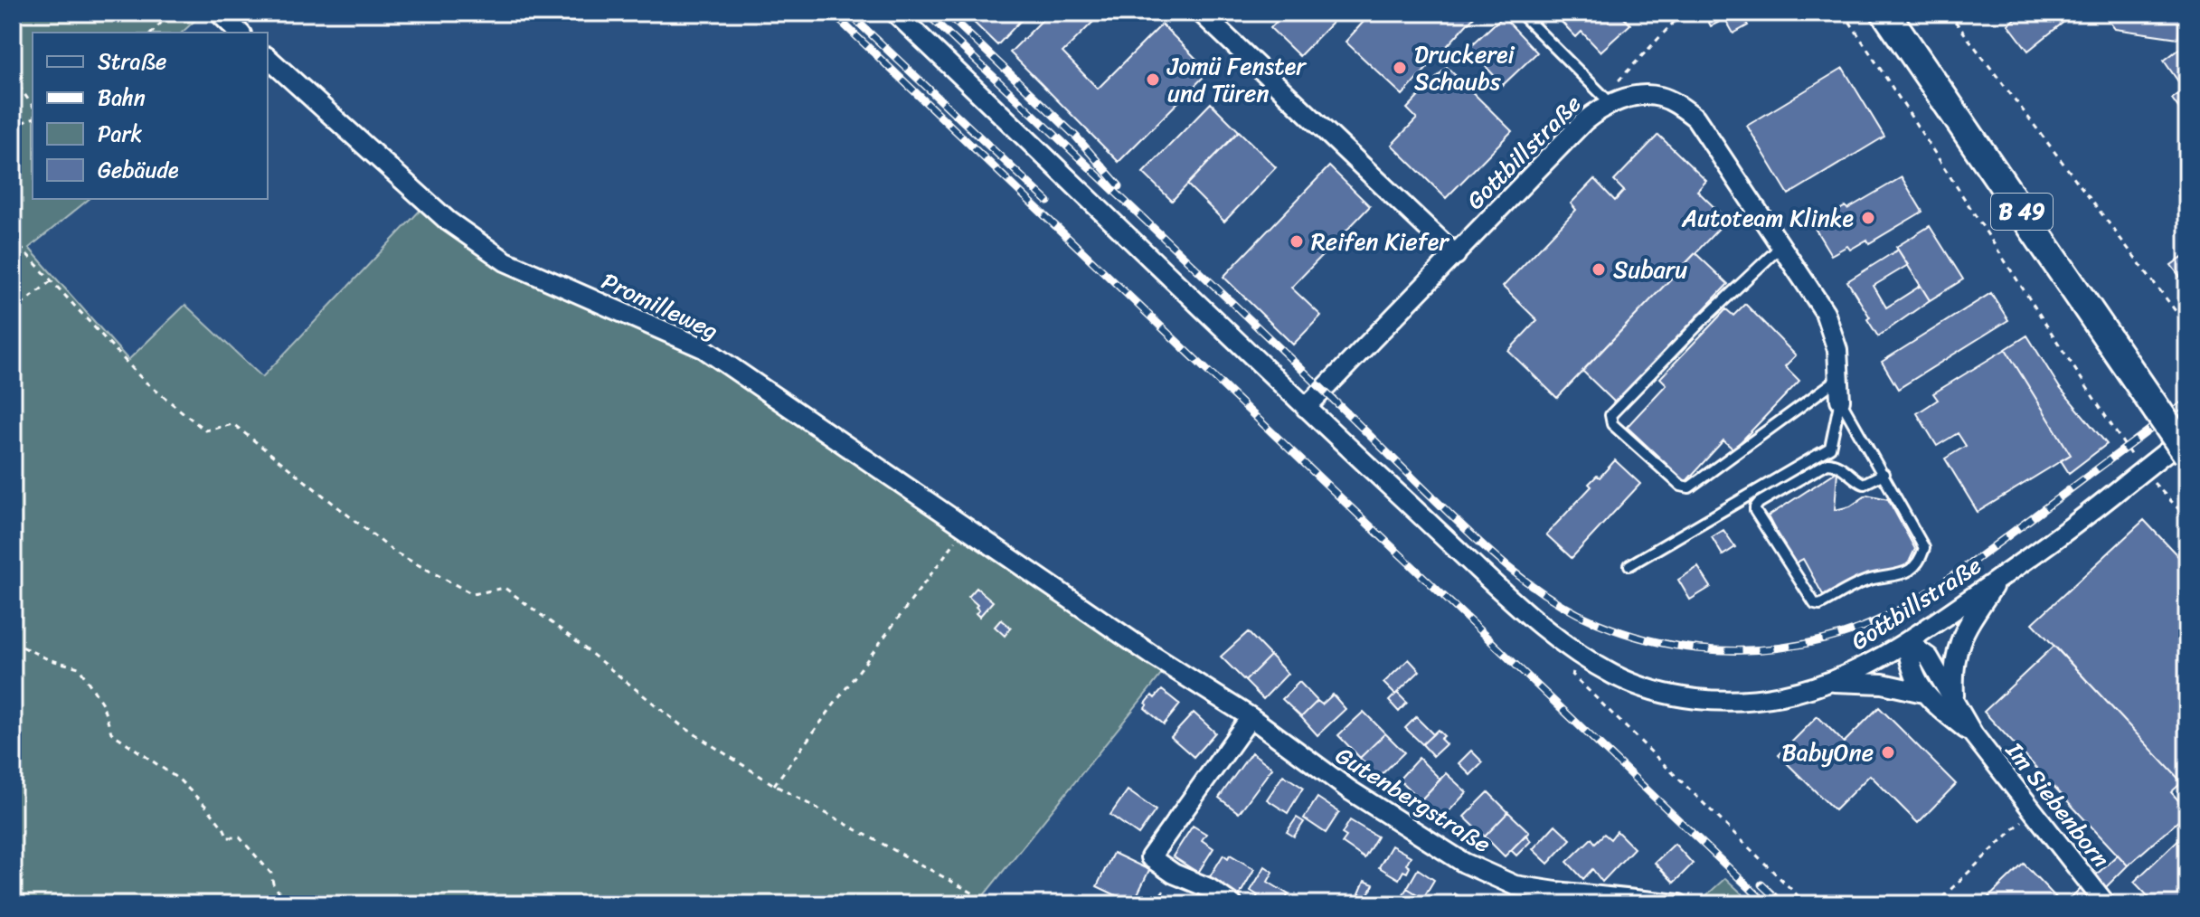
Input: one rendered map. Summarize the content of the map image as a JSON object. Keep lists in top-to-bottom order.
{
  "streets": {
    "main road": ["B 49"],
    "street": [
      "Gottbillstraße",
      "Promilleweg",
      "Gutenbergstraße",
      "Im Siebenborn"
    ]
  },
  "crossings": [
    ["Gottbillstraße", "B 49"],
    ["Gottbillstraße", "Im Siebenborn"],
    ["Promilleweg", "Gutenbergstraße"]
  ],
  "places": [
    "Druckerei Schaubs",
    "Jomü Fenster und Türen",
    "Autoteam Klinke",
    "Reifen Kiefer",
    "Subaru",
    "BabyOne"
  ],
  "legend": [
    "Straße",
    "Bahn",
    "Park",
    "Gebäude"
  ]
}
